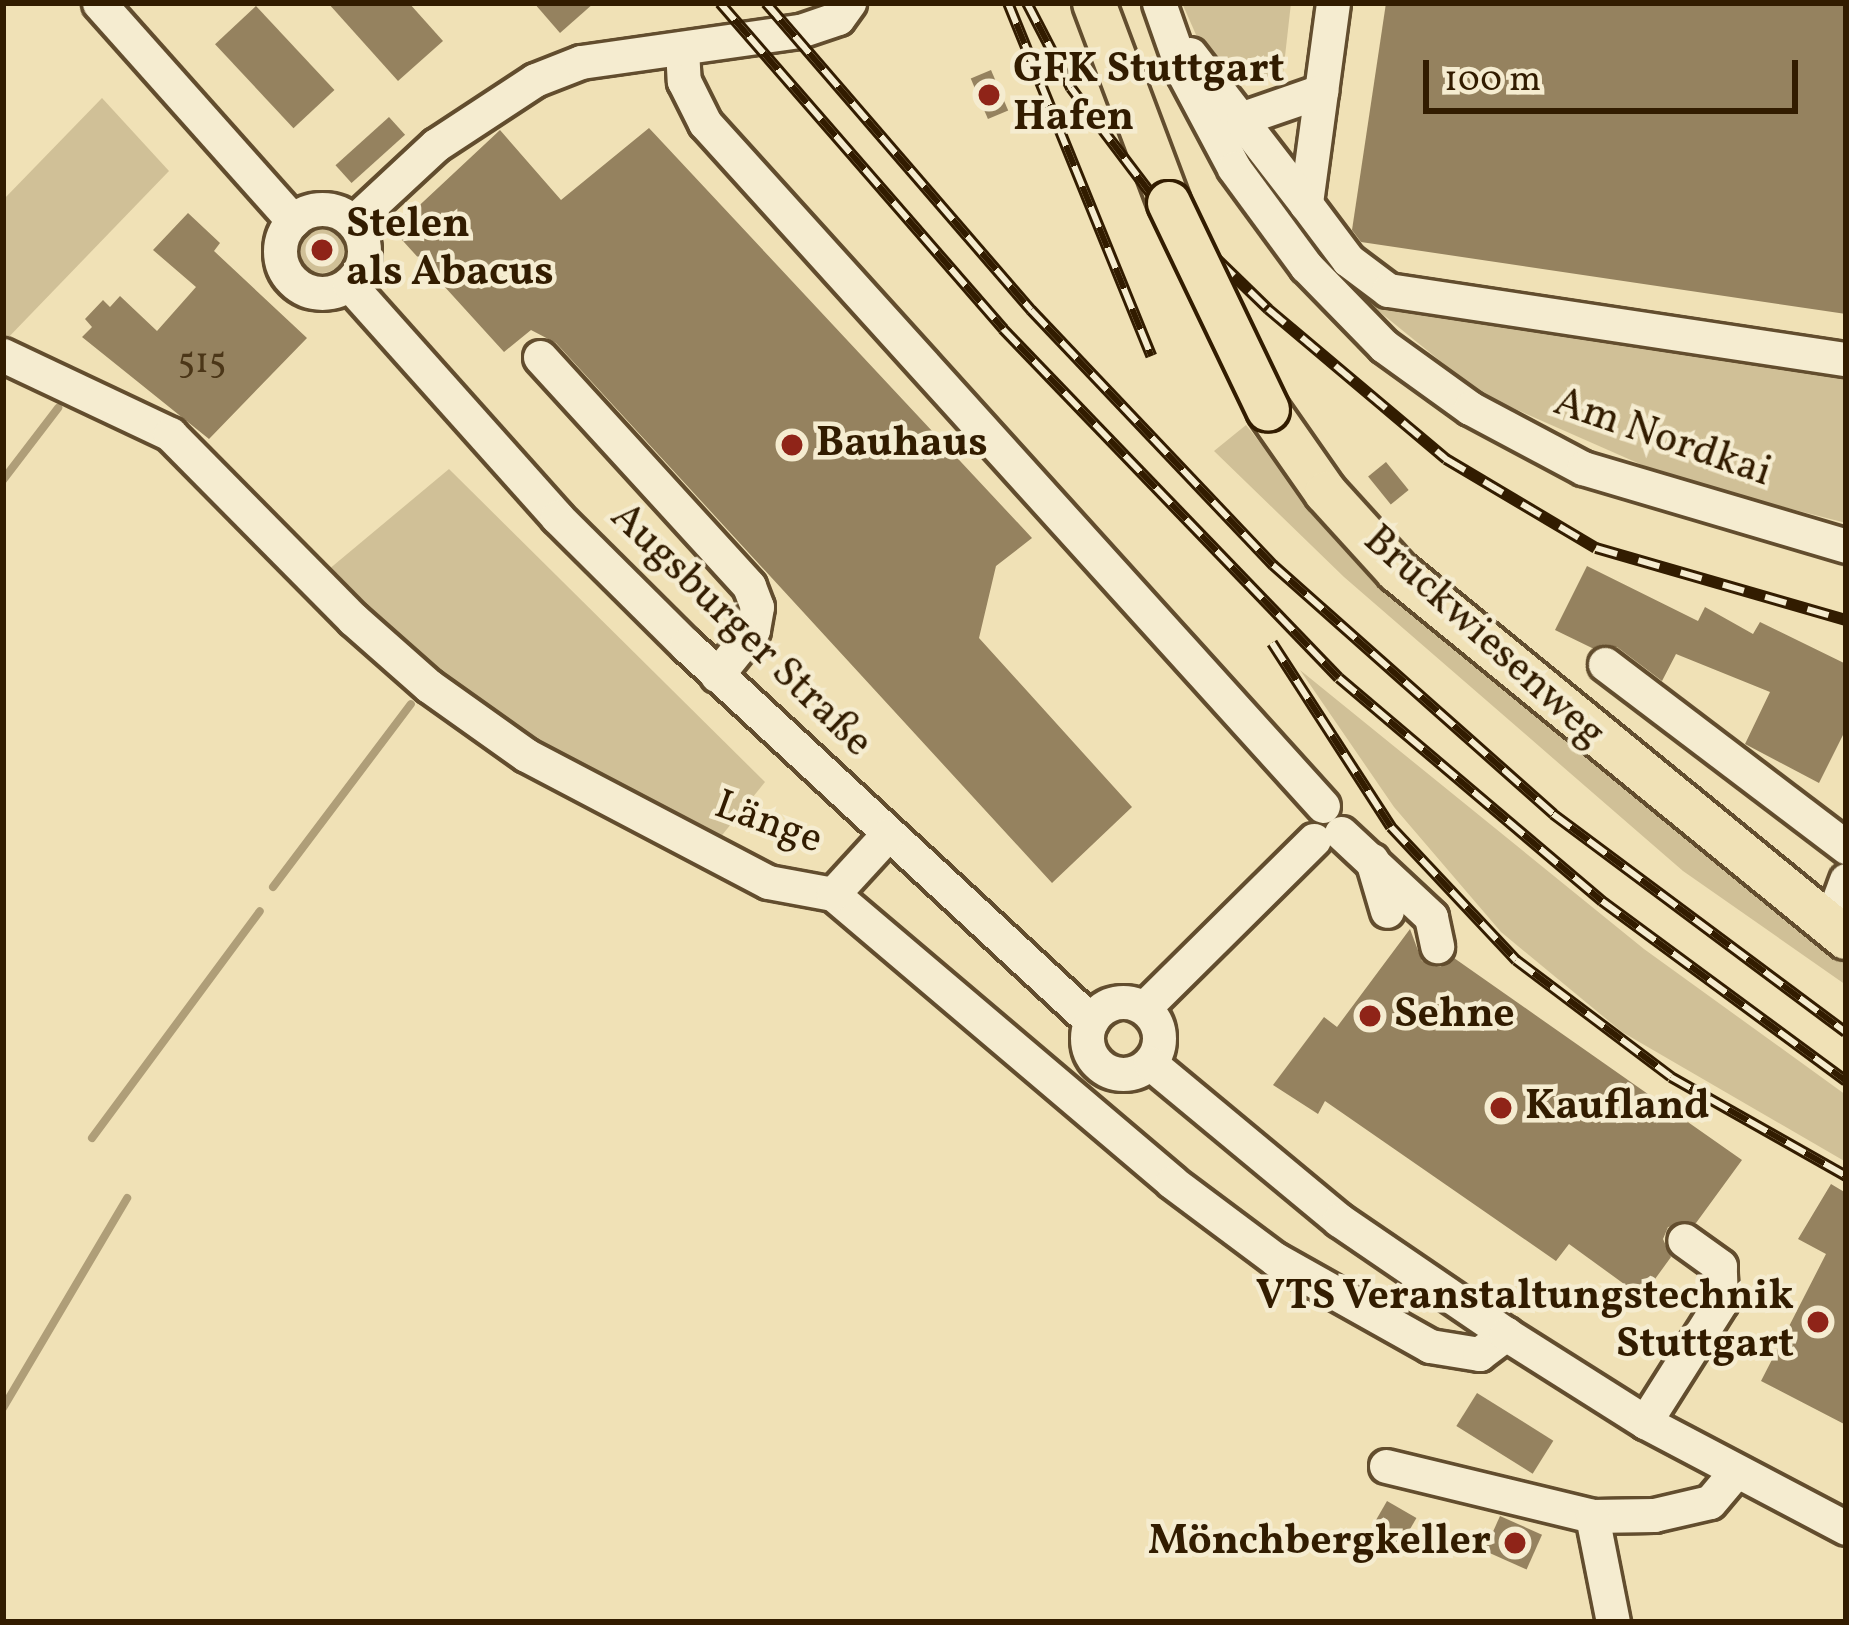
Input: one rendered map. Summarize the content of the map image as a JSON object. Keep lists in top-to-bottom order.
{
  "streets": {
    "main road": ["Bruckwiesenweg"],
    "street": ["Am Nordkai", "Augsburger Straße", "Länge"]
  },
  "places": [
    "GFK Stuttgart Hafen",
    "Stelen als Abacus",
    "Bauhaus",
    "Sehne",
    "Kaufland",
    "VTS Veranstaltungstechnik Stuttgart",
    "Mönchbergkeller"
  ],
  "house_numbers": ["515"],
  "scale_bar": "100 m"
}
